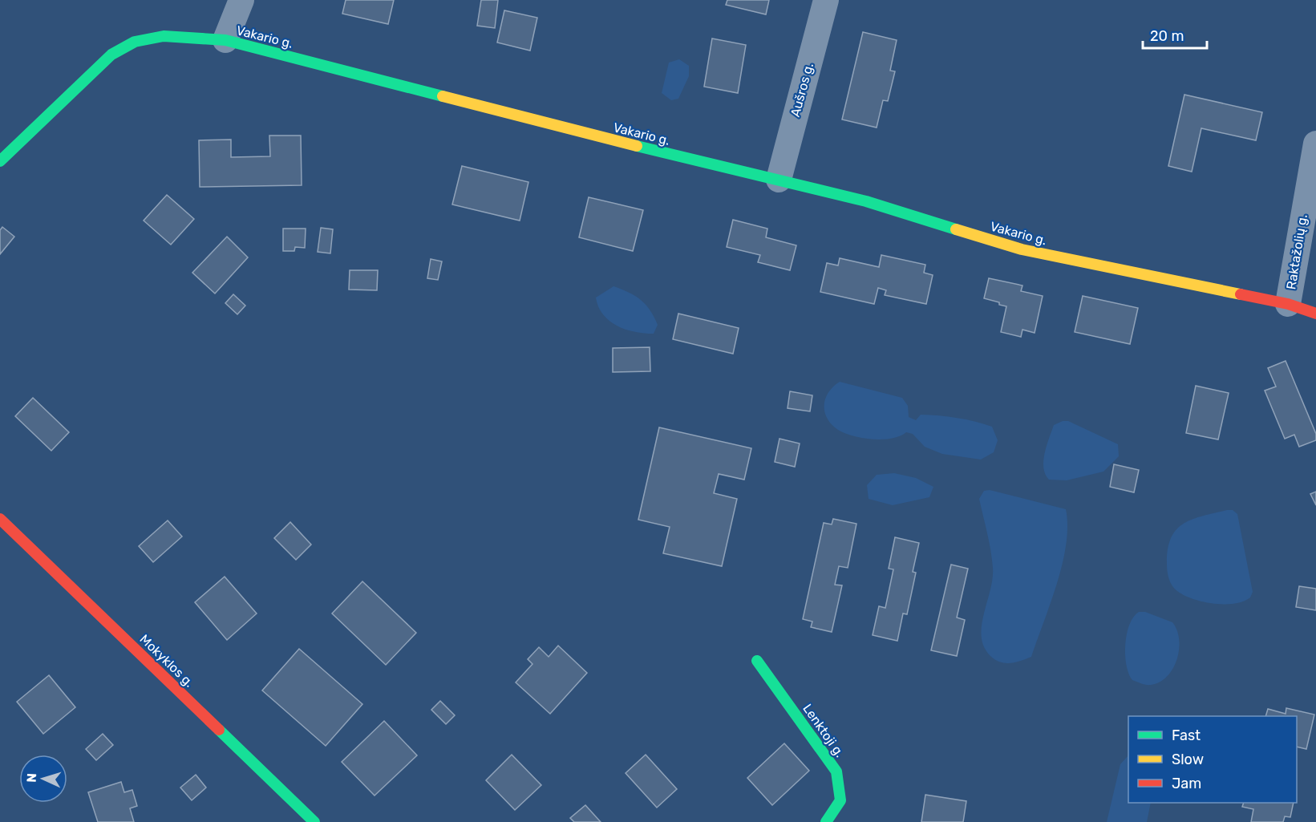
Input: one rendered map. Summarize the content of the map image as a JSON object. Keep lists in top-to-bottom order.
{
  "streets": {
    "street": [
      "Vakario g.",
      "Aušros g.",
      "Raktažolių g.",
      "Mokyklos g.",
      "Lenktoji g."
    ]
  },
  "crossings": [
    ["Vakario g.", "Aušros g."],
    ["Vakario g.", "Raktažolių g."]
  ],
  "legend": ["Fast", "Slow", "Jam"],
  "scale_bar": "20 m",
  "north": "left"
}
